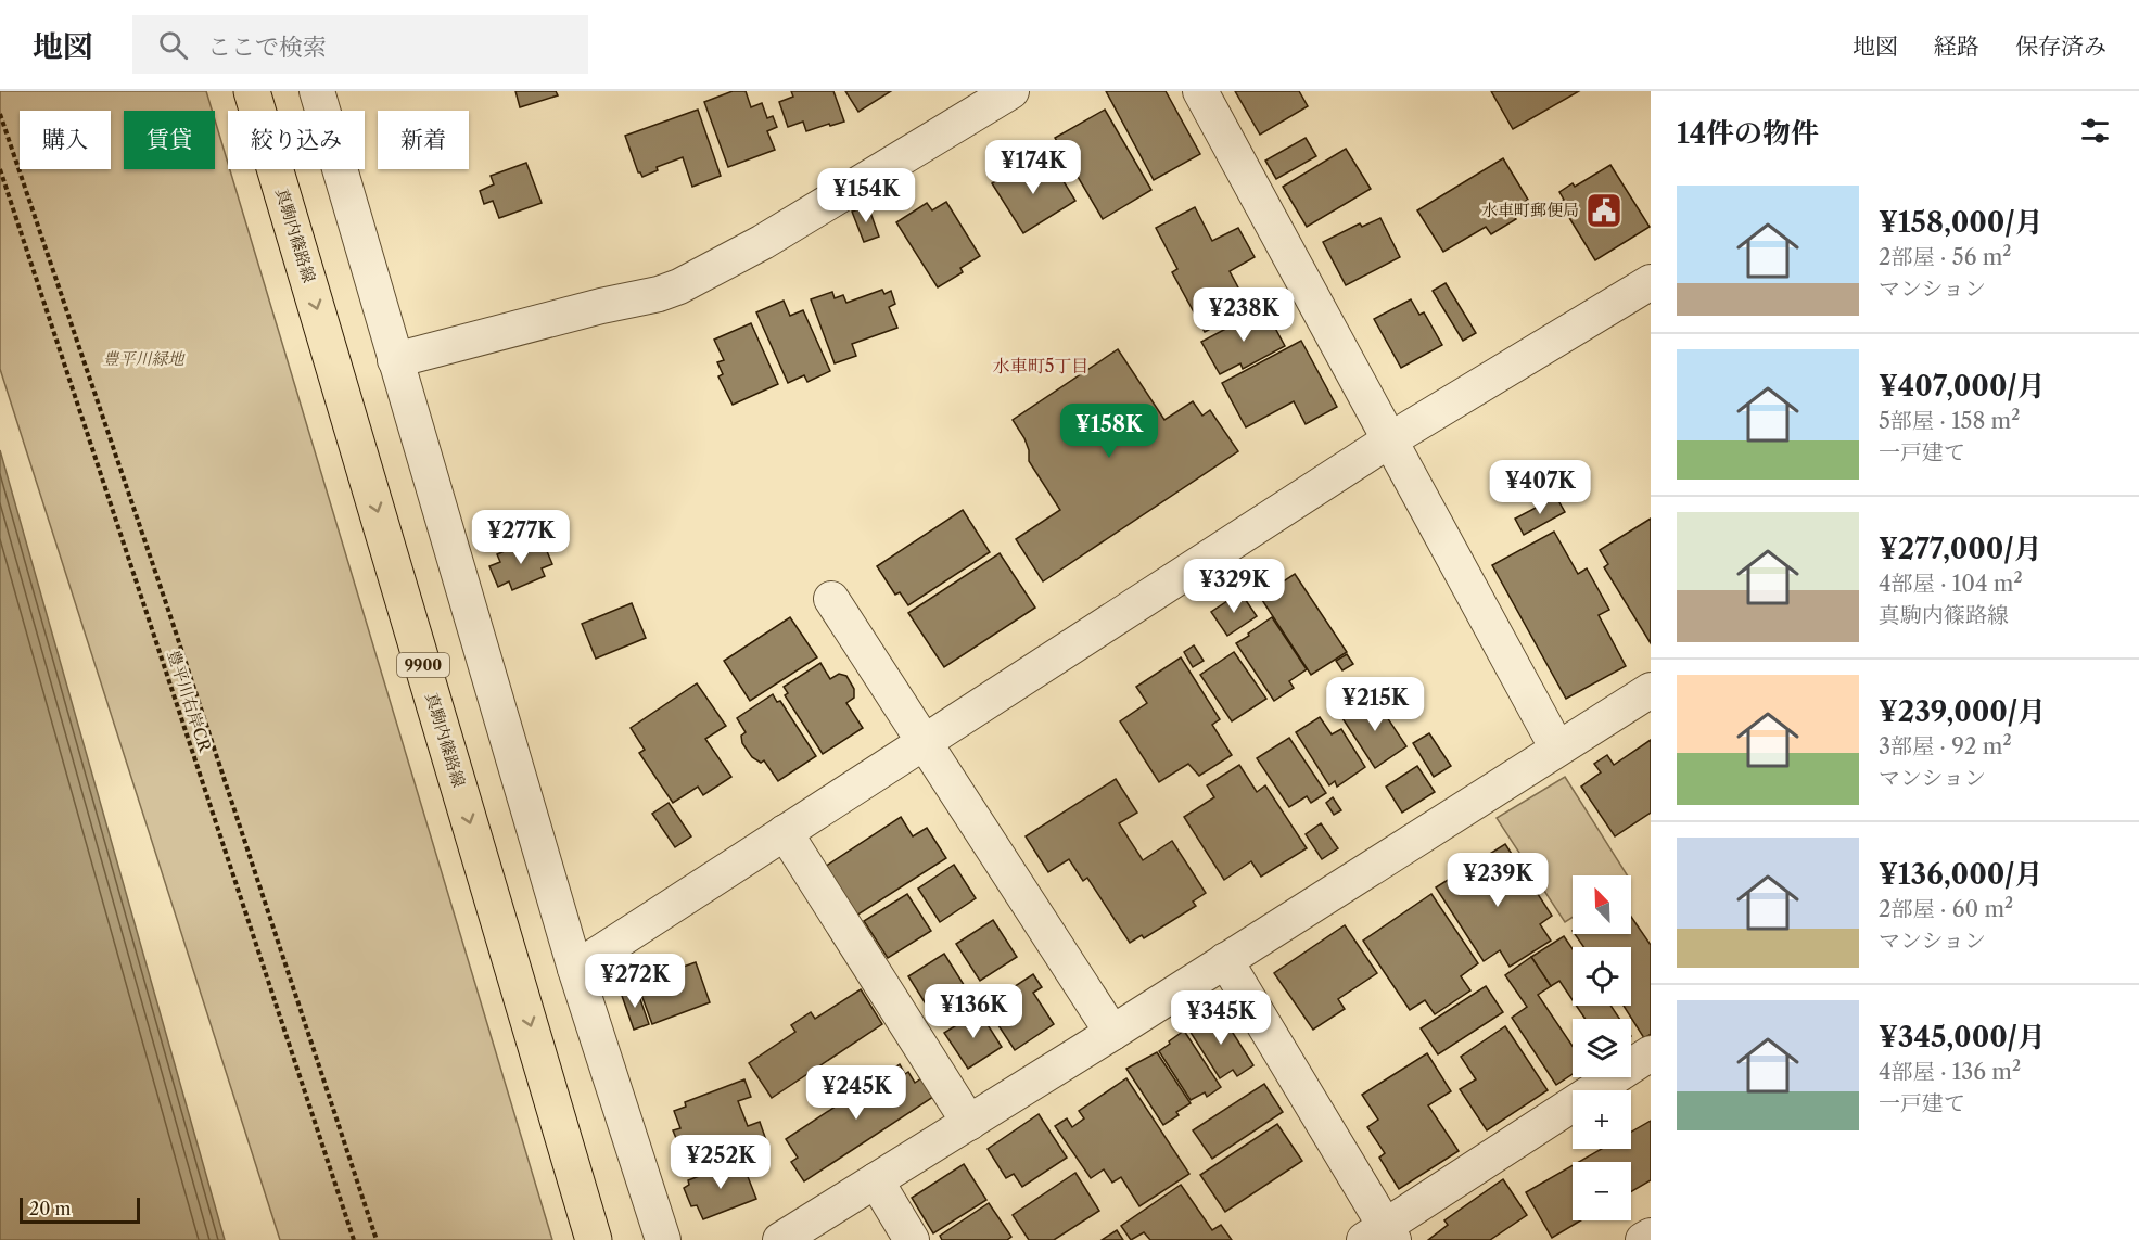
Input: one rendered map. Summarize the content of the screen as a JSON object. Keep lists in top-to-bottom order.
{
  "streets": {
    "main road": ["真駒内篠路線", "9900"],
    "path": ["豊平川右岸CR"]
  },
  "one_way": ["真駒内篠路線"],
  "districts": ["水車町5丁目"],
  "parks": ["豊平川緑地"],
  "places": {
    "public building": ["水車町郵便局"]
  },
  "scale_bar": "20 m",
  "north": "top left",
  "page": {
    "header": "地図",
    "search": "ここで検索",
    "nav": ["地図", "経路", "保存済み"],
    "heading": "14件の物件",
    "chip": [
      "購入",
      "賃貸",
      "絞り込み",
      "新着"
    ],
    "price": [
      "¥174K",
      "¥154K",
      "¥238K",
      "¥158K",
      "¥407K",
      "¥277K",
      "¥329K",
      "¥215K",
      "¥239K",
      "¥272K",
      "¥136K",
      "¥345K",
      "¥245K",
      "¥252K"
    ],
    "list": [
      {
        "name": "¥158,000/月",
        "note": "2部屋 · 56 m² · マンション"
      },
      {
        "name": "¥407,000/月",
        "note": "5部屋 · 158 m² · 一戸建て"
      },
      {
        "name": "¥277,000/月",
        "note": "4部屋 · 104 m² · 真駒内篠路線"
      },
      {
        "name": "¥239,000/月",
        "note": "3部屋 · 92 m² · マンション"
      },
      {
        "name": "¥136,000/月",
        "note": "2部屋 · 60 m² · マンション"
      },
      {
        "name": "¥345,000/月",
        "note": "4部屋 · 136 m² · 一戸建て"
      }
    ],
    "map_buttons": ["+", "−"],
    "scale": "20 m"
  }
}
